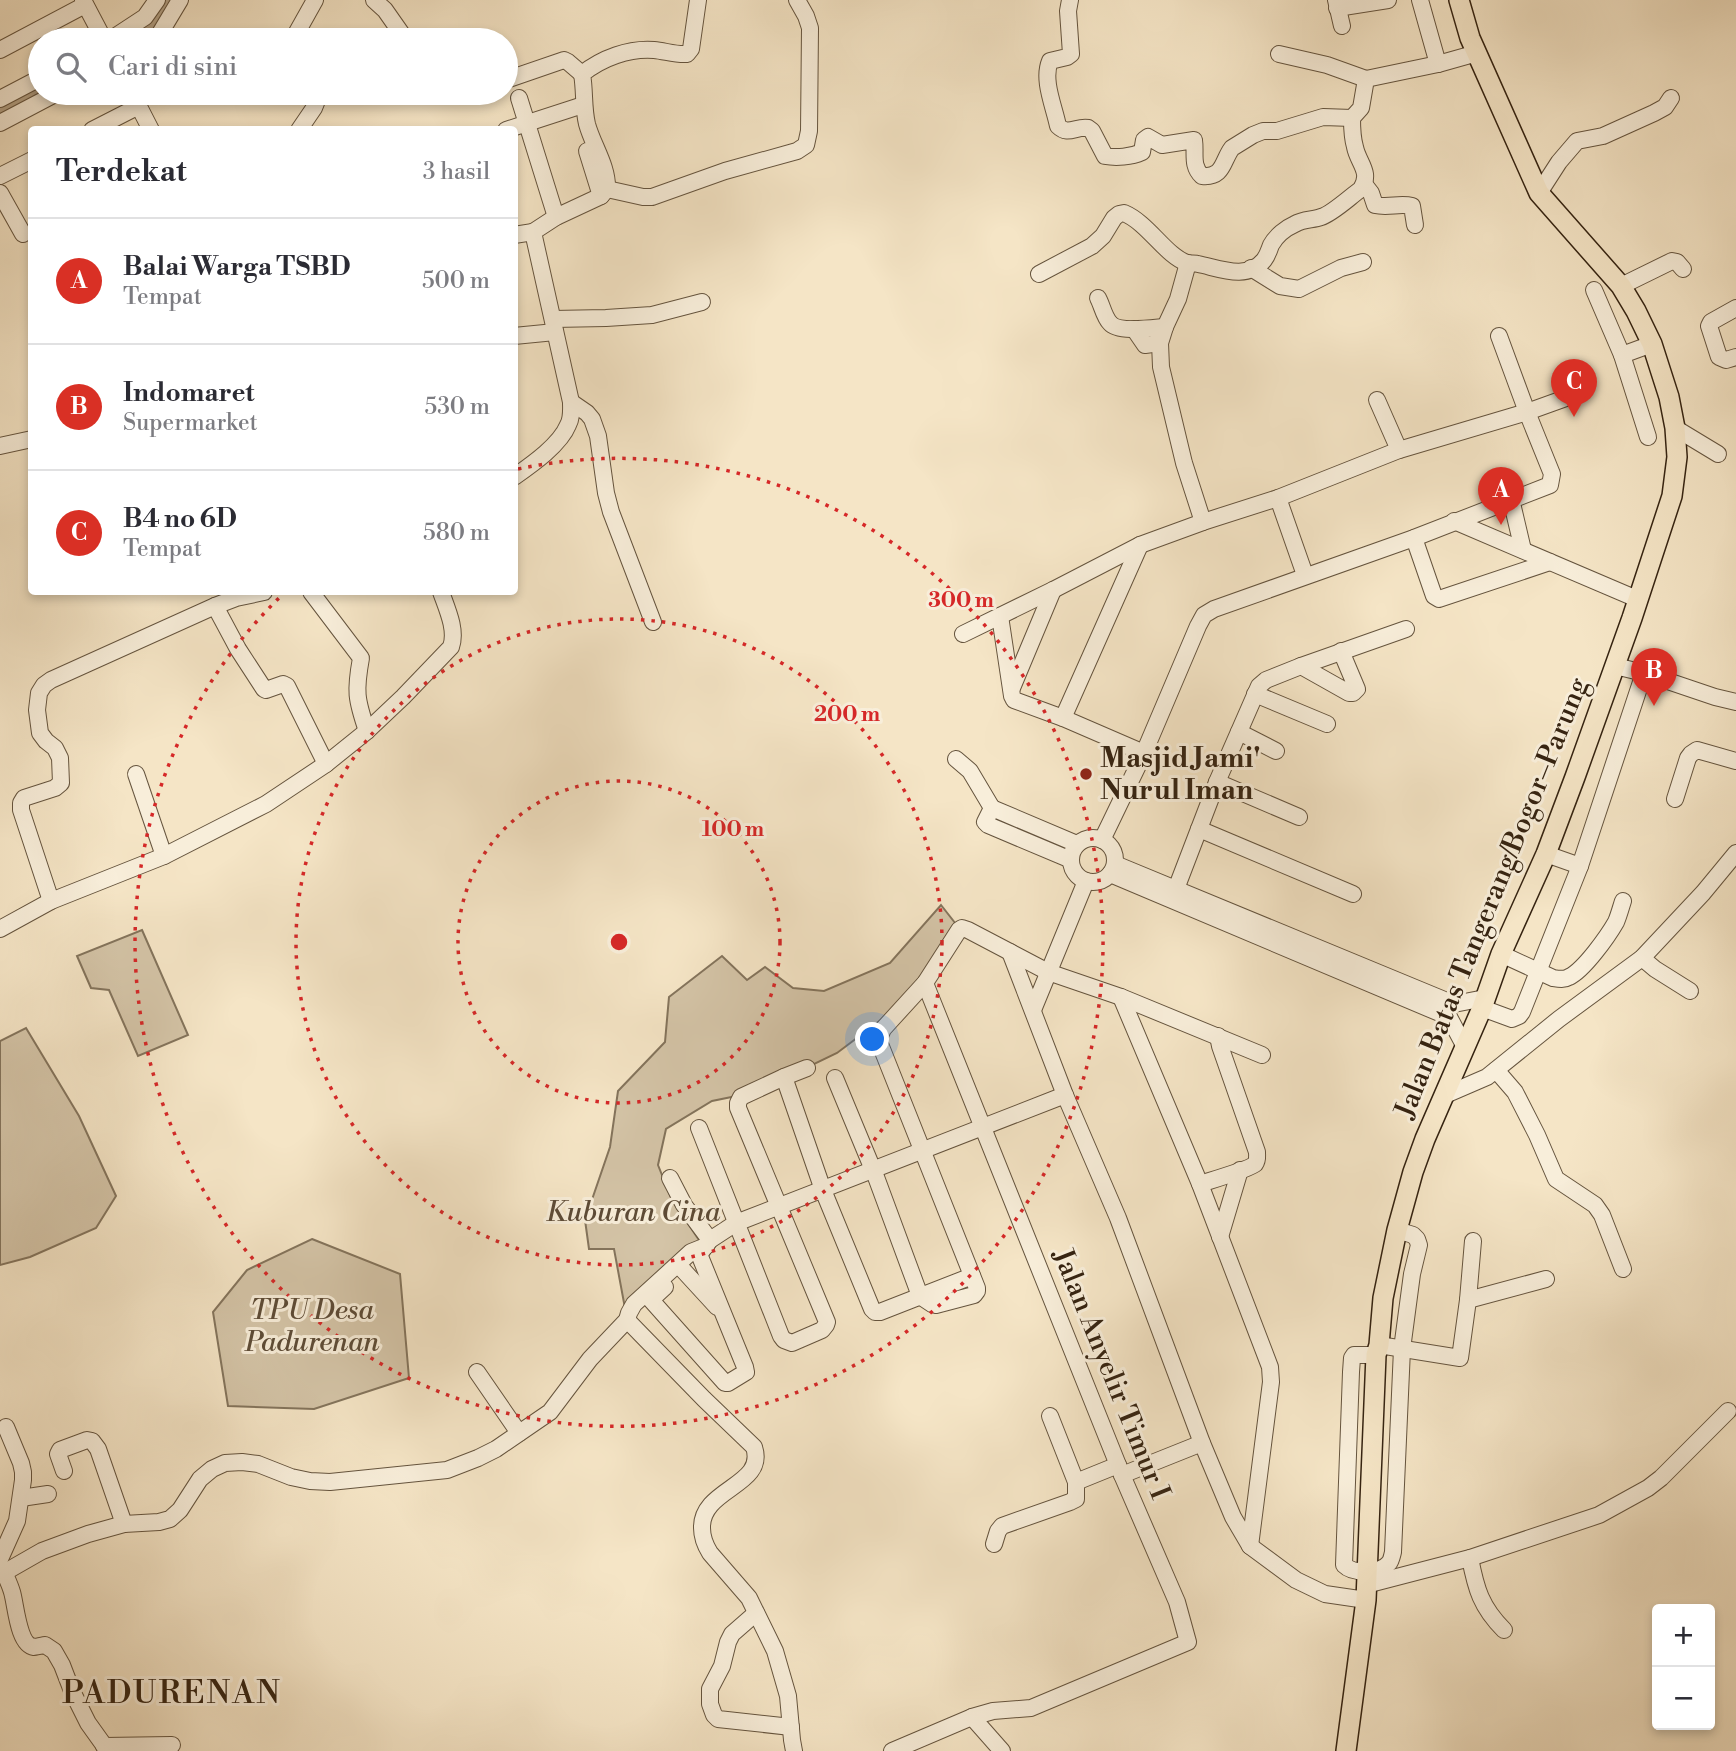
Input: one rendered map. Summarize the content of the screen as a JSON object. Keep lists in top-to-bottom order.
{
  "streets": {
    "main road": ["Jalan Batas Tangerang/Bogor–Parung"],
    "street": ["Jalan Anyelir Timur I"]
  },
  "districts": ["PADURENAN"],
  "parks": ["Kuburan Cina", "TPU Desa Padurenan"],
  "places": ["Masjid Jami' Nurul Iman"],
  "page": {
    "search": "Cari di sini",
    "heading": ["Terdekat", "3 hasil"],
    "list": [
      {
        "mark": "A",
        "name": "Balai Warga TSBD",
        "note": "Tempat",
        "value": "500 m"
      },
      {
        "mark": "B",
        "name": "Indomaret",
        "note": "Supermarket",
        "value": "530 m"
      },
      {
        "mark": "C",
        "name": "B4 no 6D",
        "note": "Tempat",
        "value": "580 m"
      }
    ],
    "pins": ["C", "A", "B"],
    "map_buttons": ["+", "−"]
  },
  "rings": ["300 m", "200 m", "100 m"]
}
